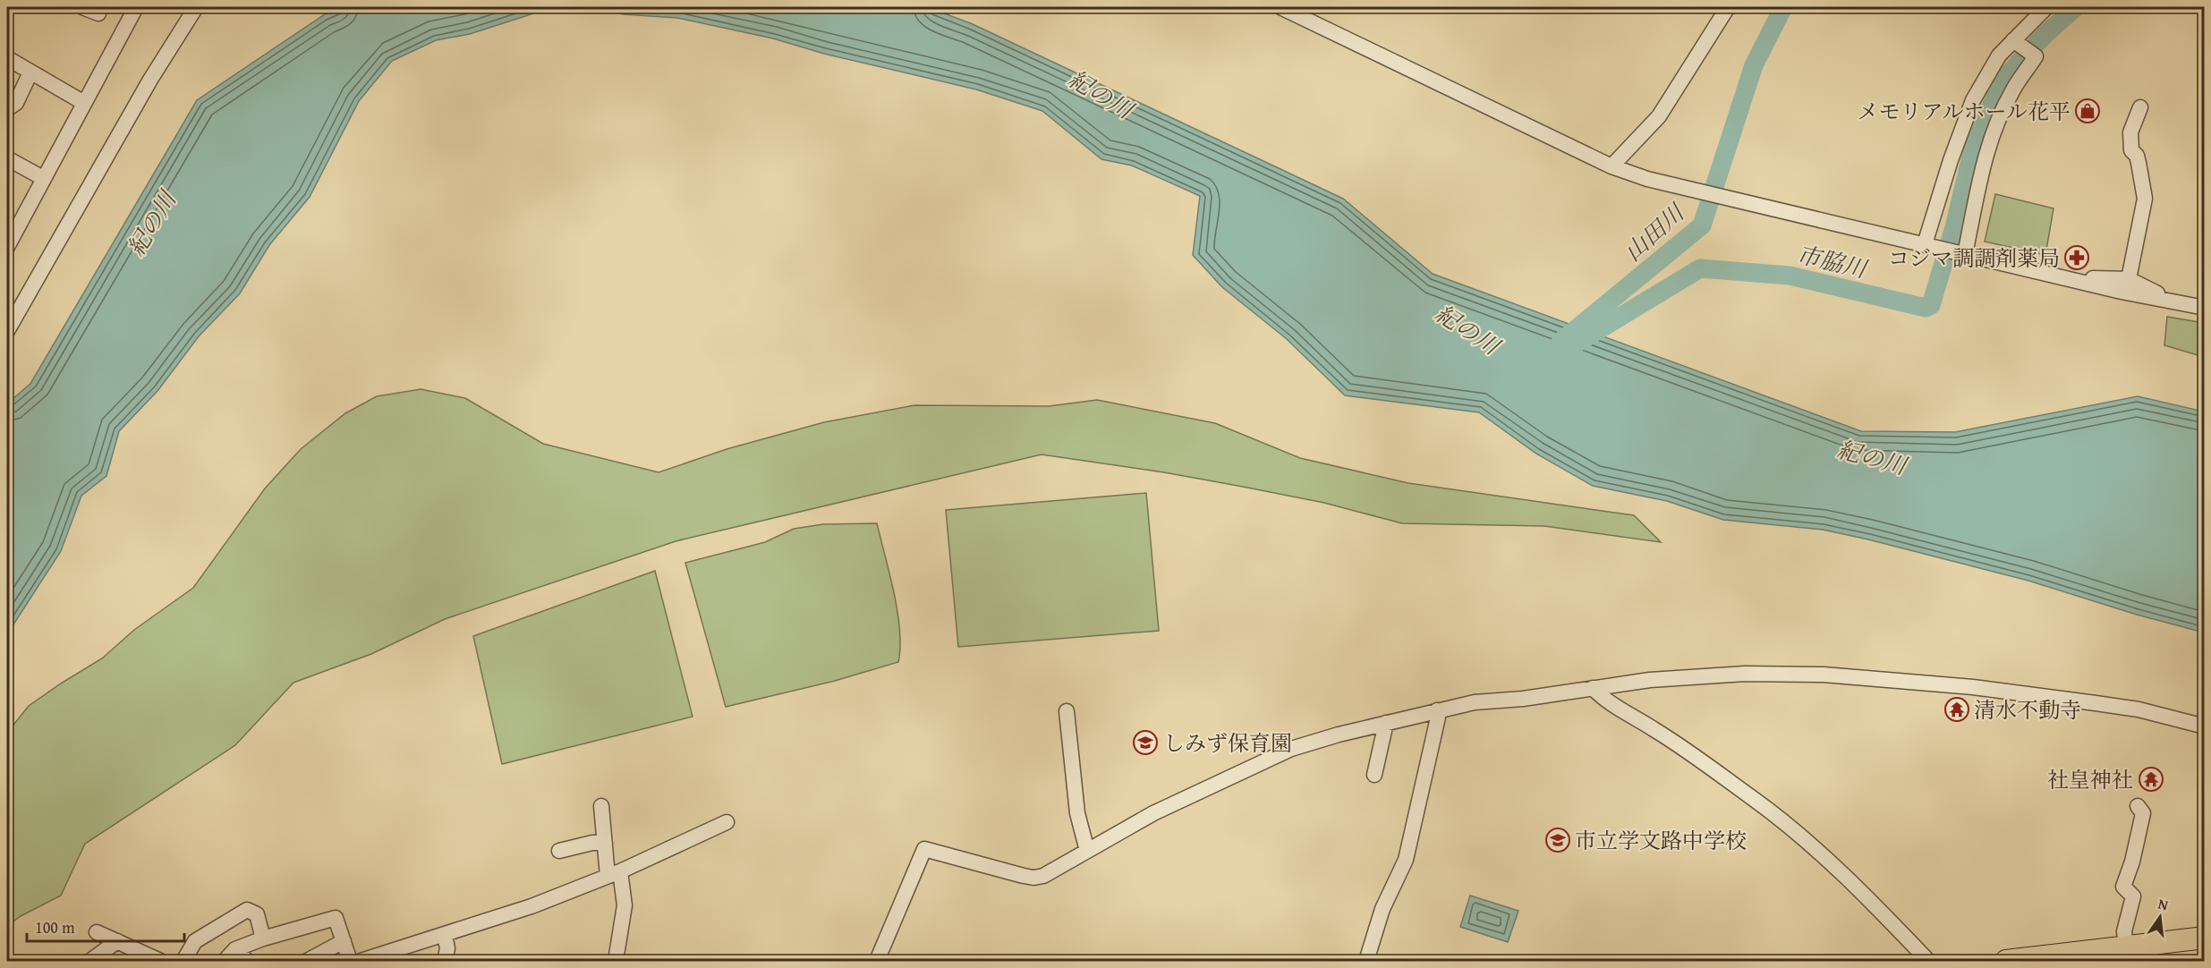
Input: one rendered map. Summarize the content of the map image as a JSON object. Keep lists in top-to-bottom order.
{
  "water": ["紀の川", "山田川", "市脇川"],
  "places": {
    "shop": ["メモリアルホール花平"],
    "pharmacy": ["コジマ調調剤薬局"],
    "temple": ["清水不動寺", "社皇神社"],
    "school or university": ["しみず保育園", "市立学文路中学校"]
  },
  "scale_bar": "100 m",
  "north": "top"
}
